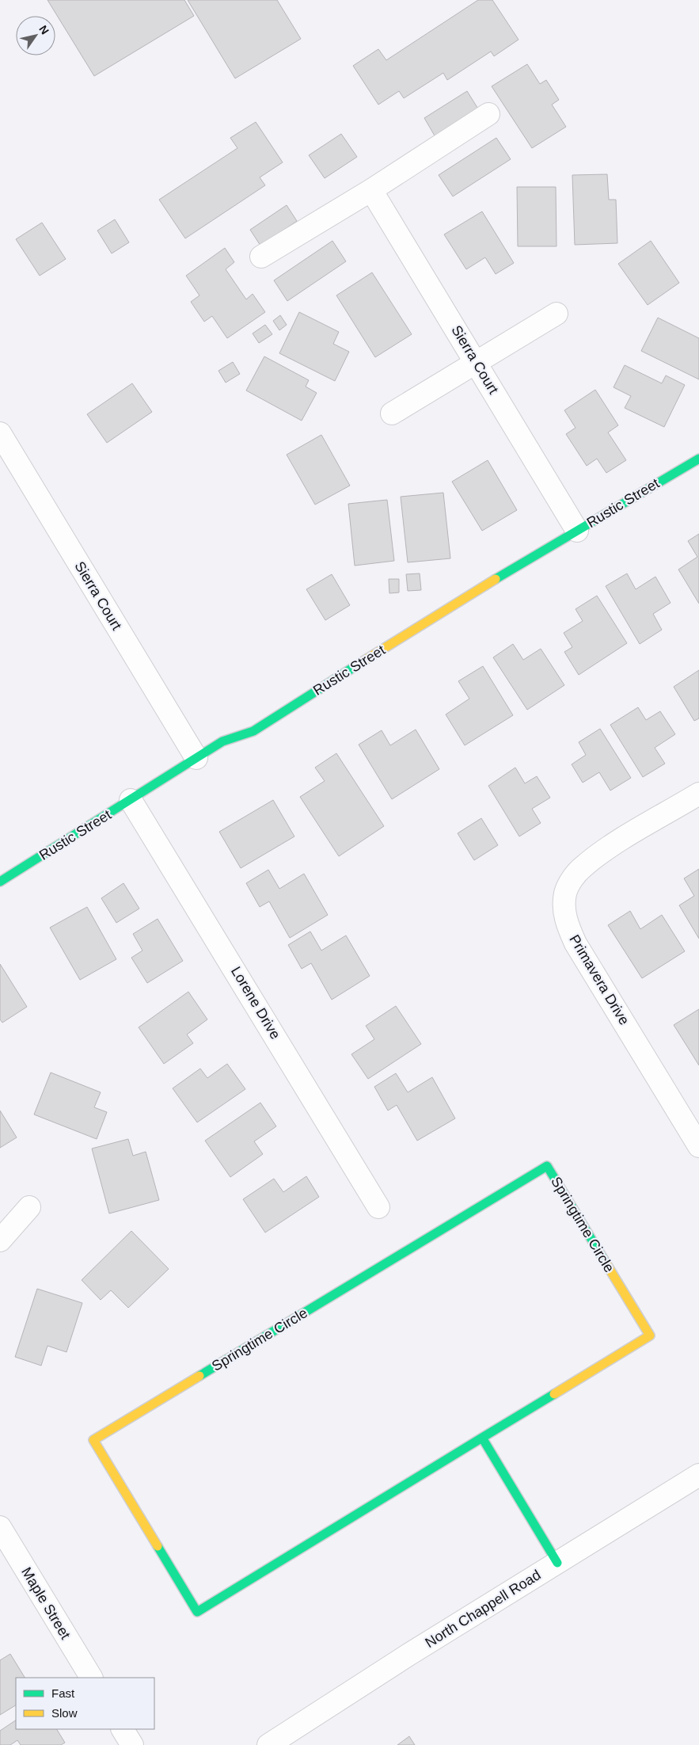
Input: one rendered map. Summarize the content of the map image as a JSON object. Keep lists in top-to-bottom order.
{
  "streets": {
    "street": [
      "Sierra Court",
      "Rustic Street",
      "Primavera Drive",
      "Lorene Drive",
      "Springtime Circle",
      "Maple Street",
      "North Chappell Road"
    ]
  },
  "crossings": [
    ["Sierra Court", "Rustic Street"],
    ["Rustic Street", "Lorene Drive"]
  ],
  "legend": ["Fast", "Slow"],
  "north": "top right"
}
